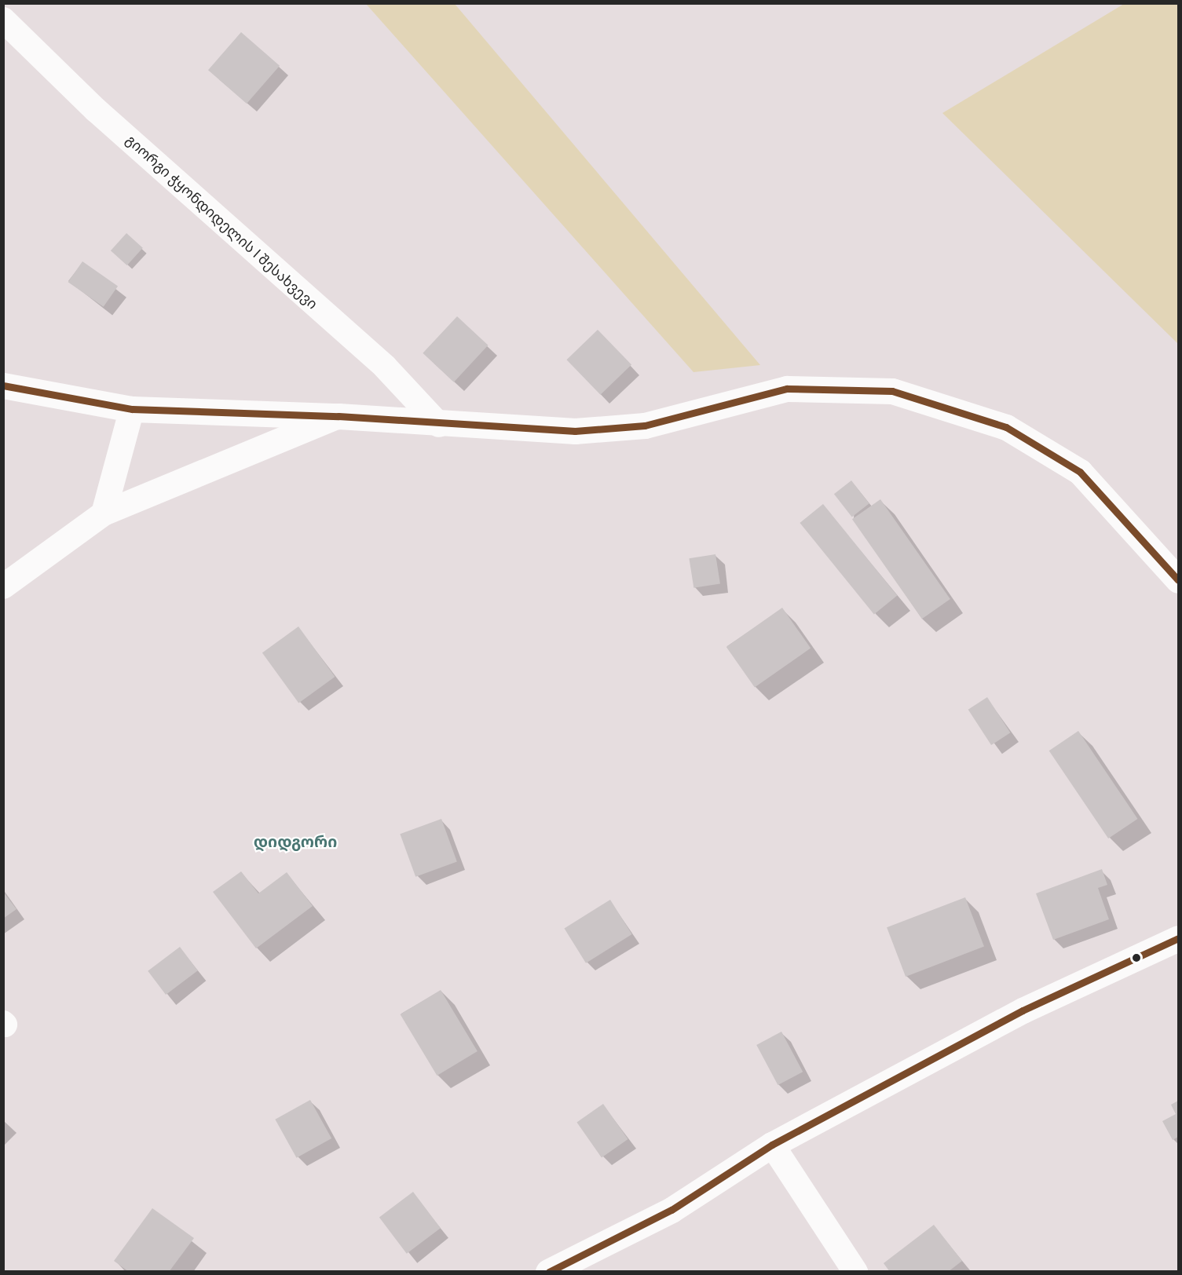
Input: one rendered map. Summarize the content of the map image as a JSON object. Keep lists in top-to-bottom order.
{
  "streets": {
    "street": ["გიორგი ჭყონდიდელის I შესახვევი"]
  },
  "districts": ["დიდგორი"]
}
